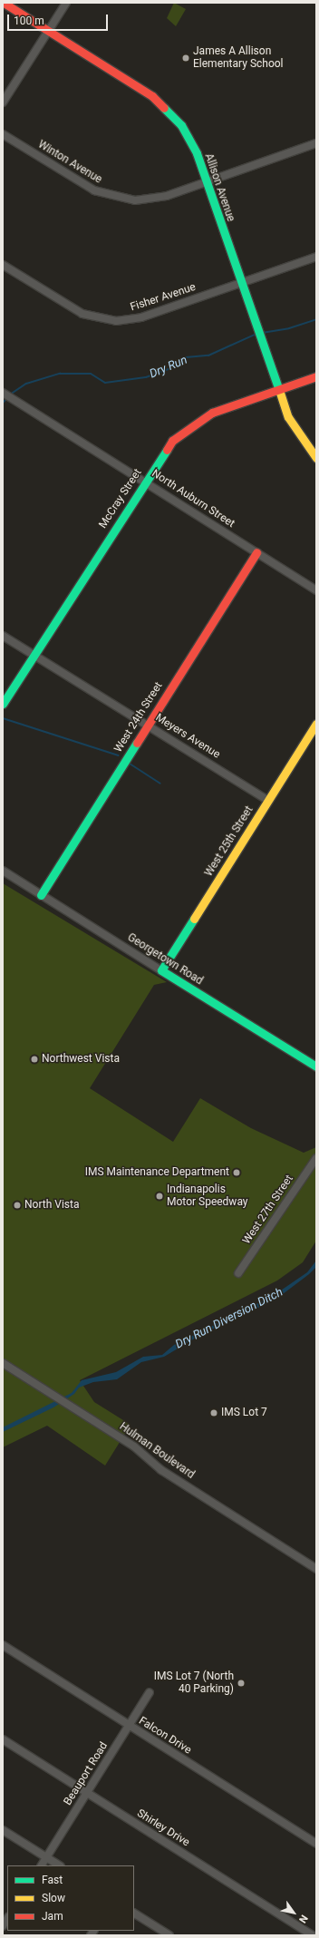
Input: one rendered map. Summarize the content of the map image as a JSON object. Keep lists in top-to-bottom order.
{
  "streets": {
    "street": [
      "Winton Avenue",
      "Allison Avenue",
      "Fisher Avenue",
      "McCray Street",
      "North Auburn Street",
      "West 24th Street",
      "Meyers Avenue",
      "West 25th Street",
      "Georgetown Road",
      "West 27th Street",
      "Hulman Boulevard",
      "Falcon Drive",
      "Beauport Road",
      "Shirley Drive"
    ]
  },
  "crossings": [
    ["Winton Avenue", "Allison Avenue"],
    ["Allison Avenue", "Fisher Avenue"],
    ["Allison Avenue", "McCray Street"],
    ["McCray Street", "North Auburn Street"],
    ["McCray Street", "Meyers Avenue"],
    ["North Auburn Street", "West 24th Street"],
    ["West 24th Street", "Meyers Avenue"],
    ["West 24th Street", "Georgetown Road"],
    ["Meyers Avenue", "West 25th Street"],
    ["West 25th Street", "Georgetown Road"],
    ["Falcon Drive", "Beauport Road"],
    ["Beauport Road", "Shirley Drive"]
  ],
  "water": ["Dry Run", "Dry Run Diversion Ditch"],
  "places": [
    "James A Allison Elementary School",
    "Northwest Vista",
    "IMS Maintenance Department",
    "Indianapolis Motor Speedway",
    "North Vista",
    "IMS Lot 7",
    "IMS Lot 7 (North 40 Parking)"
  ],
  "legend": ["Fast", "Slow", "Jam"],
  "scale_bar": "100 m",
  "north": "bottom right"
}
